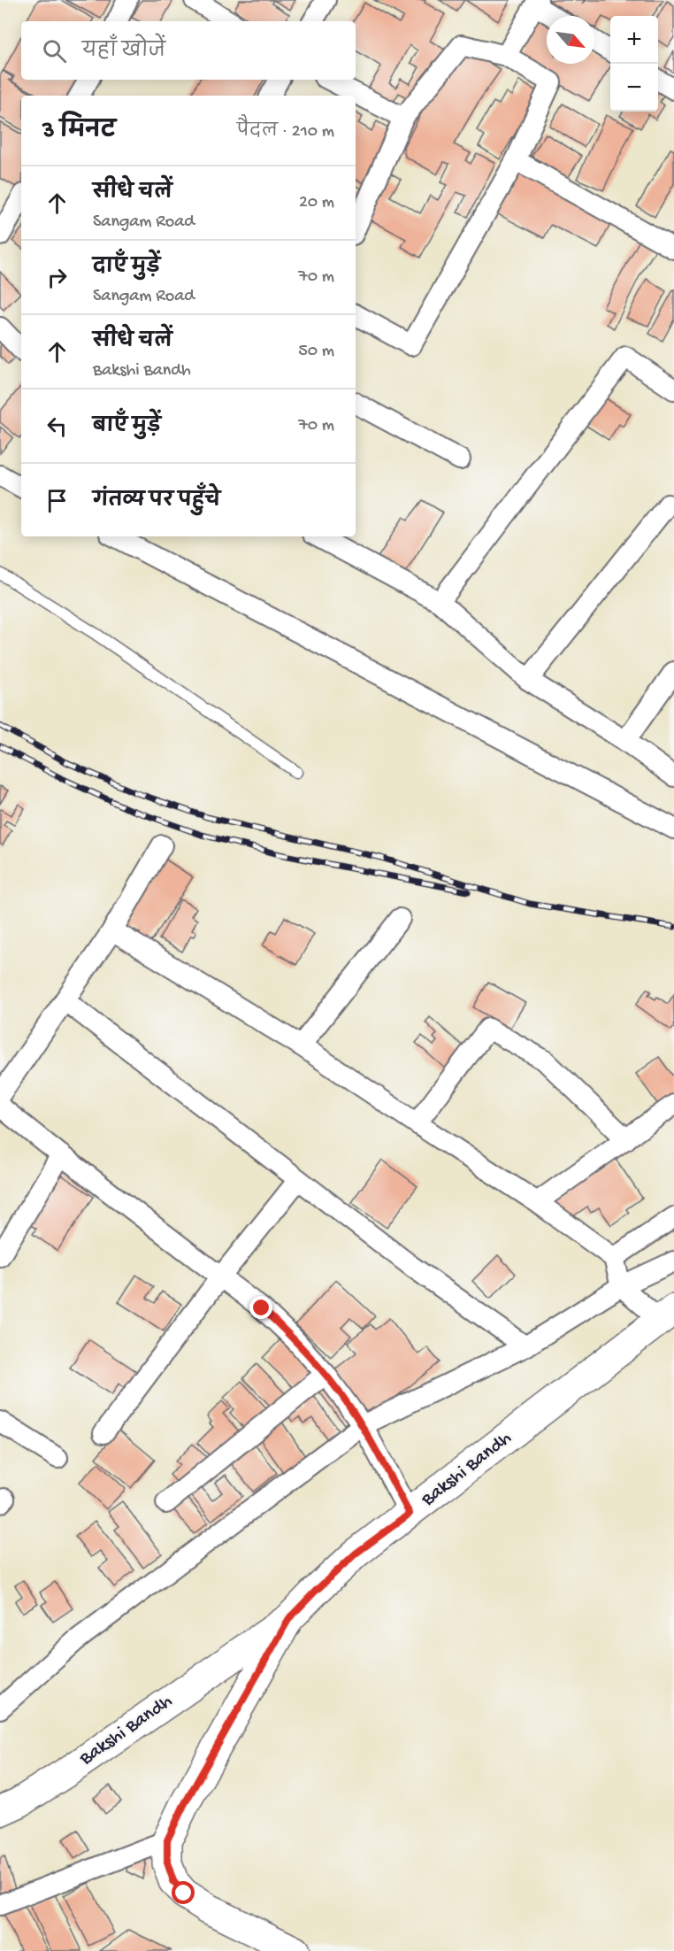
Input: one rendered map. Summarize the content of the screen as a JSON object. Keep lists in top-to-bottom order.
{
  "streets": {
    "main road": ["Bakshi Bandh"]
  },
  "north": "bottom right",
  "page": {
    "map_buttons": ["+", "−"],
    "search": "यहाँ खोजें",
    "heading": ["3 मिनट", "पैदल · 210 m"],
    "list": [
      ["सीधे चलें", "Sangam Road", "20 m"],
      ["दाएँ मुड़ें", "Sangam Road", "70 m"],
      ["सीधे चलें", "Bakshi Bandh", "50 m"],
      ["बाएँ मुड़ें", "70 m"],
      "गंतव्य पर पहुँचे"
    ]
  }
}
